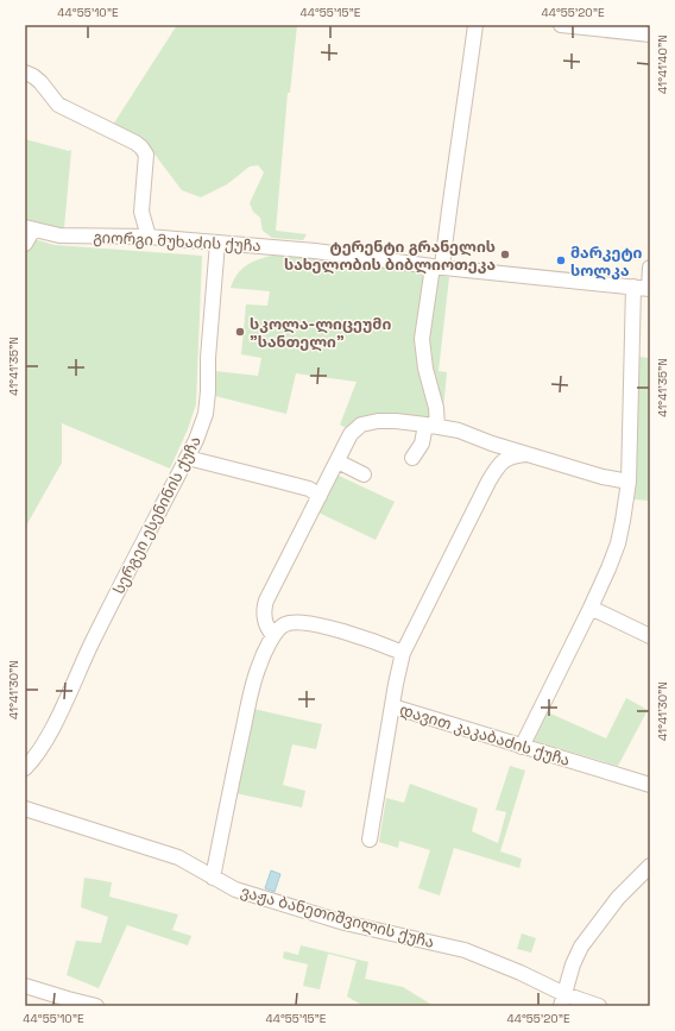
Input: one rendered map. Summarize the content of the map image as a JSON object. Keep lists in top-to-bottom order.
{
  "streets": {
    "street": [
      "გიორგი მუხაძის ქუჩა",
      "სერგეი ესენინის ქუჩა",
      "დავით კაკაბაძის ქუჩა",
      "ვაჟა ბანეთიშვილის ქუჩა"
    ]
  },
  "crossings": [
    ["გიორგი მუხაძის ქუჩა", "სერგეი ესენინის ქუჩა"]
  ],
  "places": ["ტერენტი გრანელის სახელობის ბიბლიოთეკა", "მარკეტი სოლკა", "სკოლა-ლიცეუმი \"სანთელი\""],
  "coordinates": [
    "44°55'10\"E",
    "44°55'15\"E",
    "44°55'20\"E",
    "41°41'40\"N",
    "41°41'35\"N",
    "41°41'30\"N"
  ]
}
